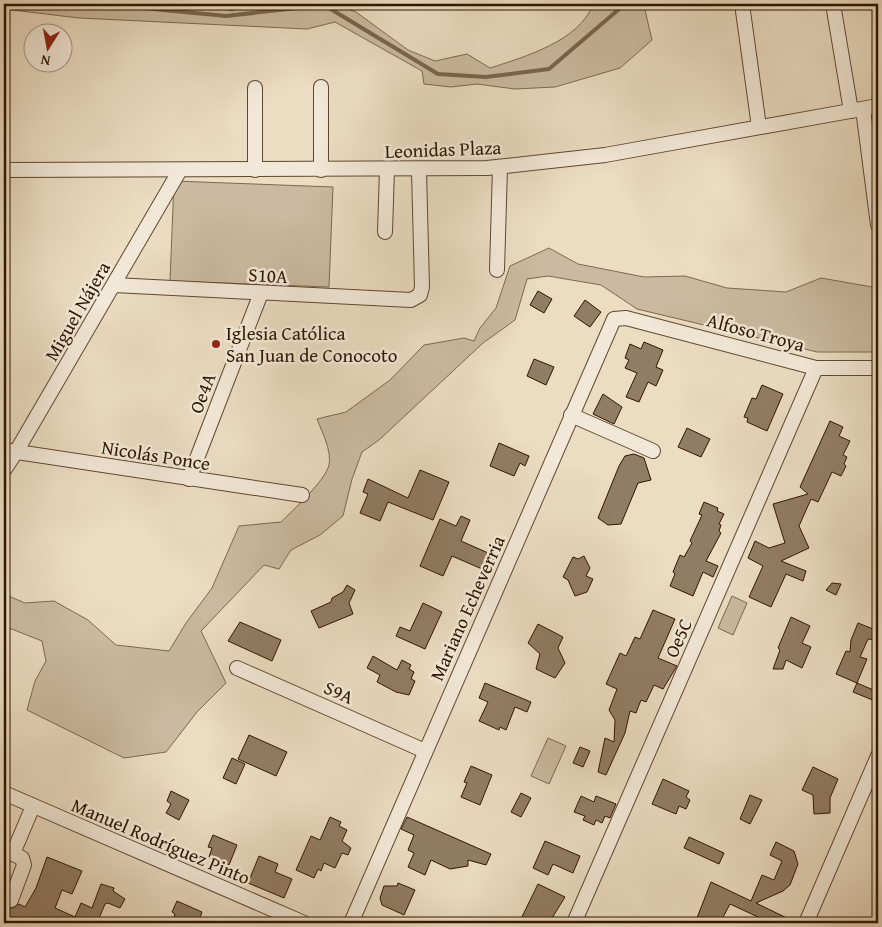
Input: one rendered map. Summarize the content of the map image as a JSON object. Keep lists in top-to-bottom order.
{
  "streets": {
    "street": [
      "Leonidas Plaza",
      "S10A",
      "Miguel Nájera",
      "Alfoso Troya",
      "Oe4A",
      "Nicolás Ponce",
      "Mariano Echeverria",
      "Oe5C",
      "S9A",
      "Manuel Rodríguez Pinto"
    ]
  },
  "crossings": [
    ["Leonidas Plaza", "S10A"],
    ["Leonidas Plaza", "Miguel Nájera"],
    ["S10A", "Miguel Nájera"],
    ["S10A", "Oe4A"],
    ["Miguel Nájera", "Nicolás Ponce"],
    ["Alfoso Troya", "Mariano Echeverria"],
    ["Alfoso Troya", "Oe5C"],
    ["Oe4A", "Nicolás Ponce"],
    ["Mariano Echeverria", "S9A"]
  ],
  "places": ["Iglesia Católica San Juan de Conocoto"],
  "north": "bottom"
}
